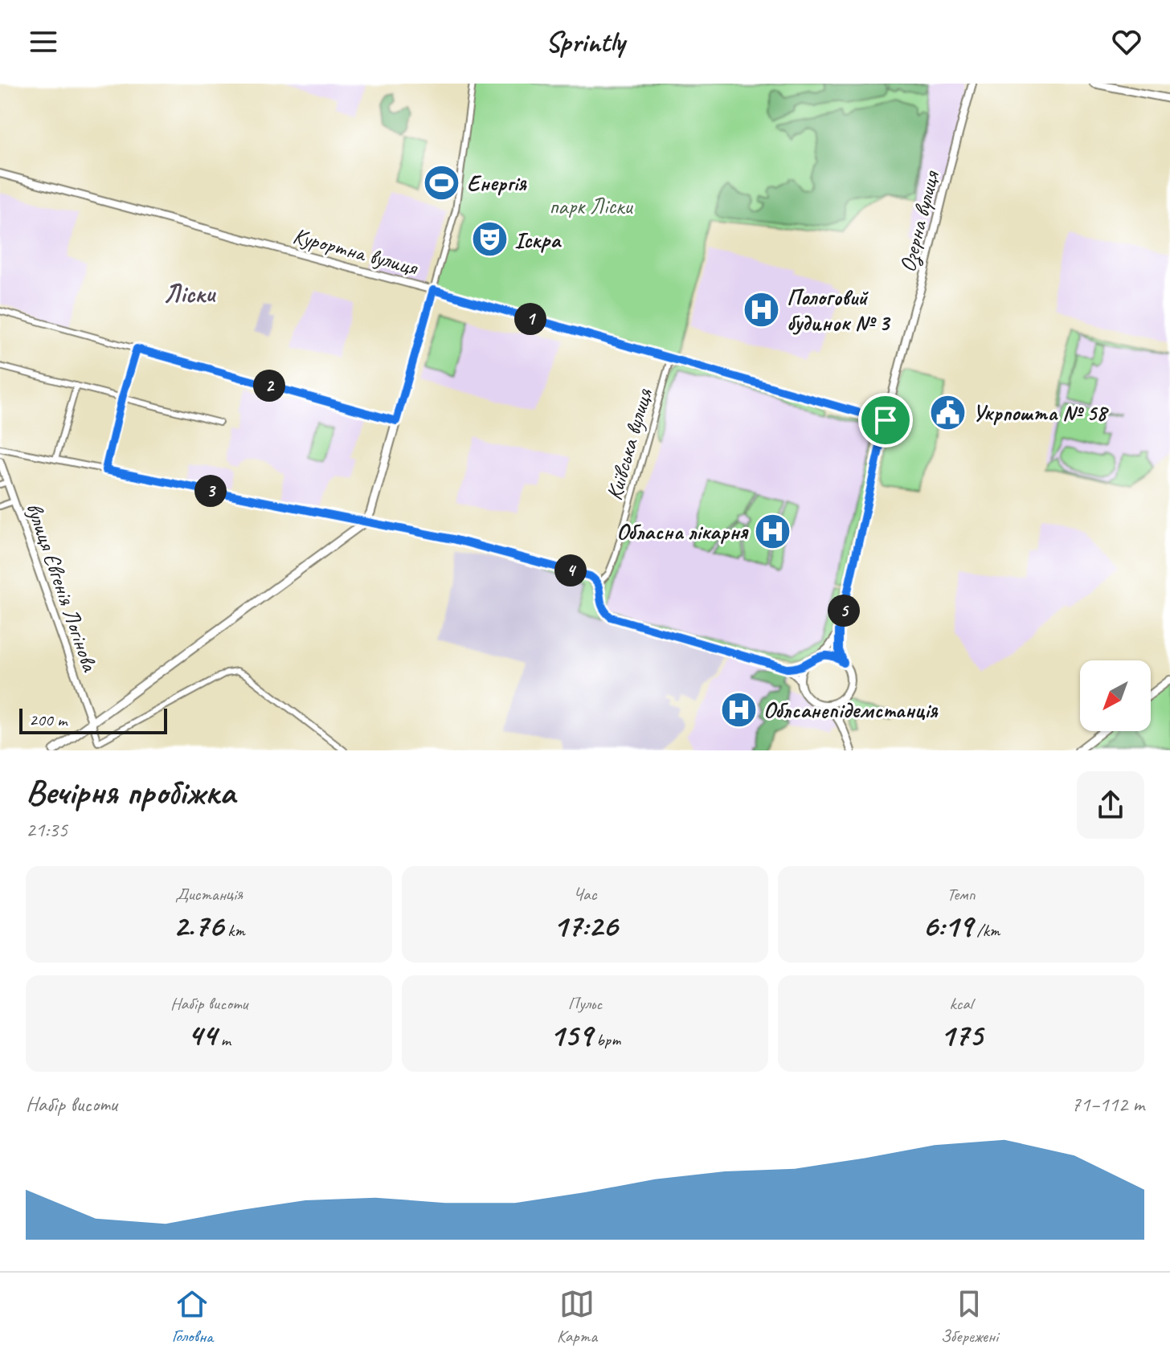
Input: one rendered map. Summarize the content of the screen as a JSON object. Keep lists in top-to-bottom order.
{
  "streets": {
    "main road": ["Курортна вулиця"],
    "street": ["Озерна вулиця", "Київська вулиця", "вулиця Євгенія Логінова"]
  },
  "crossings": [
    ["Озерна вулиця", "Курортна вулиця"],
    ["Курортна вулиця", "Київська вулиця"]
  ],
  "districts": ["Ліски"],
  "parks": ["парк Ліски"],
  "places": {
    "sports": ["Енергія"],
    "theatre": ["Іскра"],
    "hospital": ["Пологовий будинок № 3", "Обласна лікарня", "Облсанепідемстанція"],
    "public building": ["Укрпошта № 58"]
  },
  "scale_bar": "200 m",
  "north": "bottom left",
  "page": {
    "header": "Sprintly",
    "pins": [
      "1",
      "2",
      "3",
      "4",
      "5"
    ],
    "scale": "200 m",
    "heading": ["Вечірня пробіжка", "21:35"],
    "stats": [
      ["Дистанція", "2.76 km"],
      ["Час", "17:26"],
      ["Темп", "6:19 /km"],
      ["Набір висоти", "44 m"],
      ["Пульс", "159 bpm"],
      ["kcal", "175"]
    ],
    "chart": ["Набір висоти", "71–112 m"],
    "tabs": ["Головна", "Карта", "Збережені"]
  }
}
